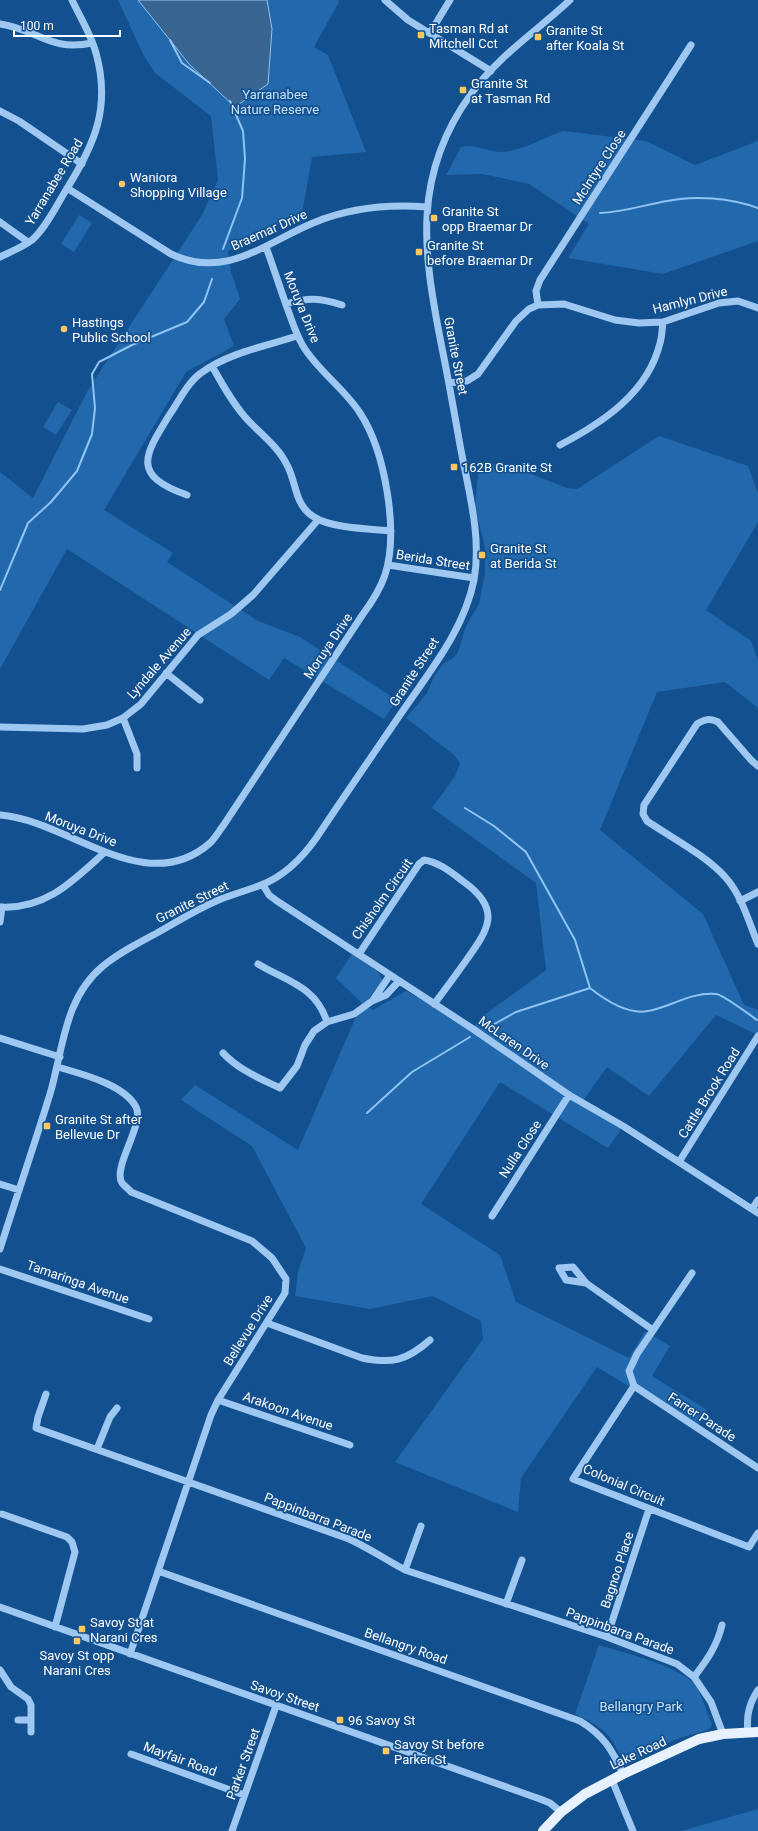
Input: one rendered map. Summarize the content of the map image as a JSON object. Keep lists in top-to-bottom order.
{
  "streets": {
    "main road": ["Lake Road"],
    "street": [
      "McIntyre Close",
      "Yarranabee Road",
      "Braemar Drive",
      "Hamlyn Drive",
      "Moruya Drive",
      "Granite Street",
      "Berida Street",
      "Lyndale Avenue",
      "Chisholm Circuit",
      "McLaren Drive",
      "Cattle Brook Road",
      "Nulla Close",
      "Tamaringa Avenue",
      "Bellevue Drive",
      "Arakoon Avenue",
      "Farrer Parade",
      "Colonial Circuit",
      "Pappinbarra Parade",
      "Bagnoo Place",
      "Bellangry Road",
      "Savoy Street",
      "Mayfair Road",
      "Parker Street"
    ]
  },
  "crossings": [
    ["McIntyre Close", "Hamlyn Drive"],
    ["Yarranabee Road", "Braemar Drive"],
    ["Braemar Drive", "Moruya Drive"],
    ["Braemar Drive", "Granite Street"],
    ["Moruya Drive", "Berida Street"],
    ["Granite Street", "Berida Street"],
    ["Granite Street", "McLaren Drive"],
    ["Granite Street", "Bellevue Drive"],
    ["Chisholm Circuit", "McLaren Drive"],
    ["McLaren Drive", "Cattle Brook Road"],
    ["McLaren Drive", "Nulla Close"],
    ["Bellevue Drive", "Arakoon Avenue"],
    ["Bellevue Drive", "Pappinbarra Parade"],
    ["Bellevue Drive", "Bellangry Road"],
    ["Bellevue Drive", "Savoy Street"],
    ["Farrer Parade", "Colonial Circuit"],
    ["Colonial Circuit", "Bagnoo Place"],
    ["Pappinbarra Parade", "Bagnoo Place"],
    ["Pappinbarra Parade", "Lake Road"],
    ["Bellangry Road", "Lake Road"],
    ["Savoy Street", "Lake Road"],
    ["Savoy Street", "Parker Street"],
    ["Mayfair Road", "Parker Street"]
  ],
  "parks": ["Yarranabee Nature Reserve", "Bellangry Park"],
  "places": {
    "transit": [
      "Tasman Rd at Mitchell Cct",
      "Granite St after Koala St",
      "Granite St at Tasman Rd",
      "Granite St opp Braemar Dr",
      "Granite St before Braemar Dr",
      "162B Granite St",
      "Granite St at Berida St",
      "Granite St after Bellevue Dr",
      "Savoy St at Narani Cres",
      "Savoy St opp Narani Cres",
      "96 Savoy St",
      "Savoy St before Parker St"
    ],
    "other": ["Waniora Shopping Village", "Hastings Public School"]
  },
  "scale_bar": "100 m"
}
